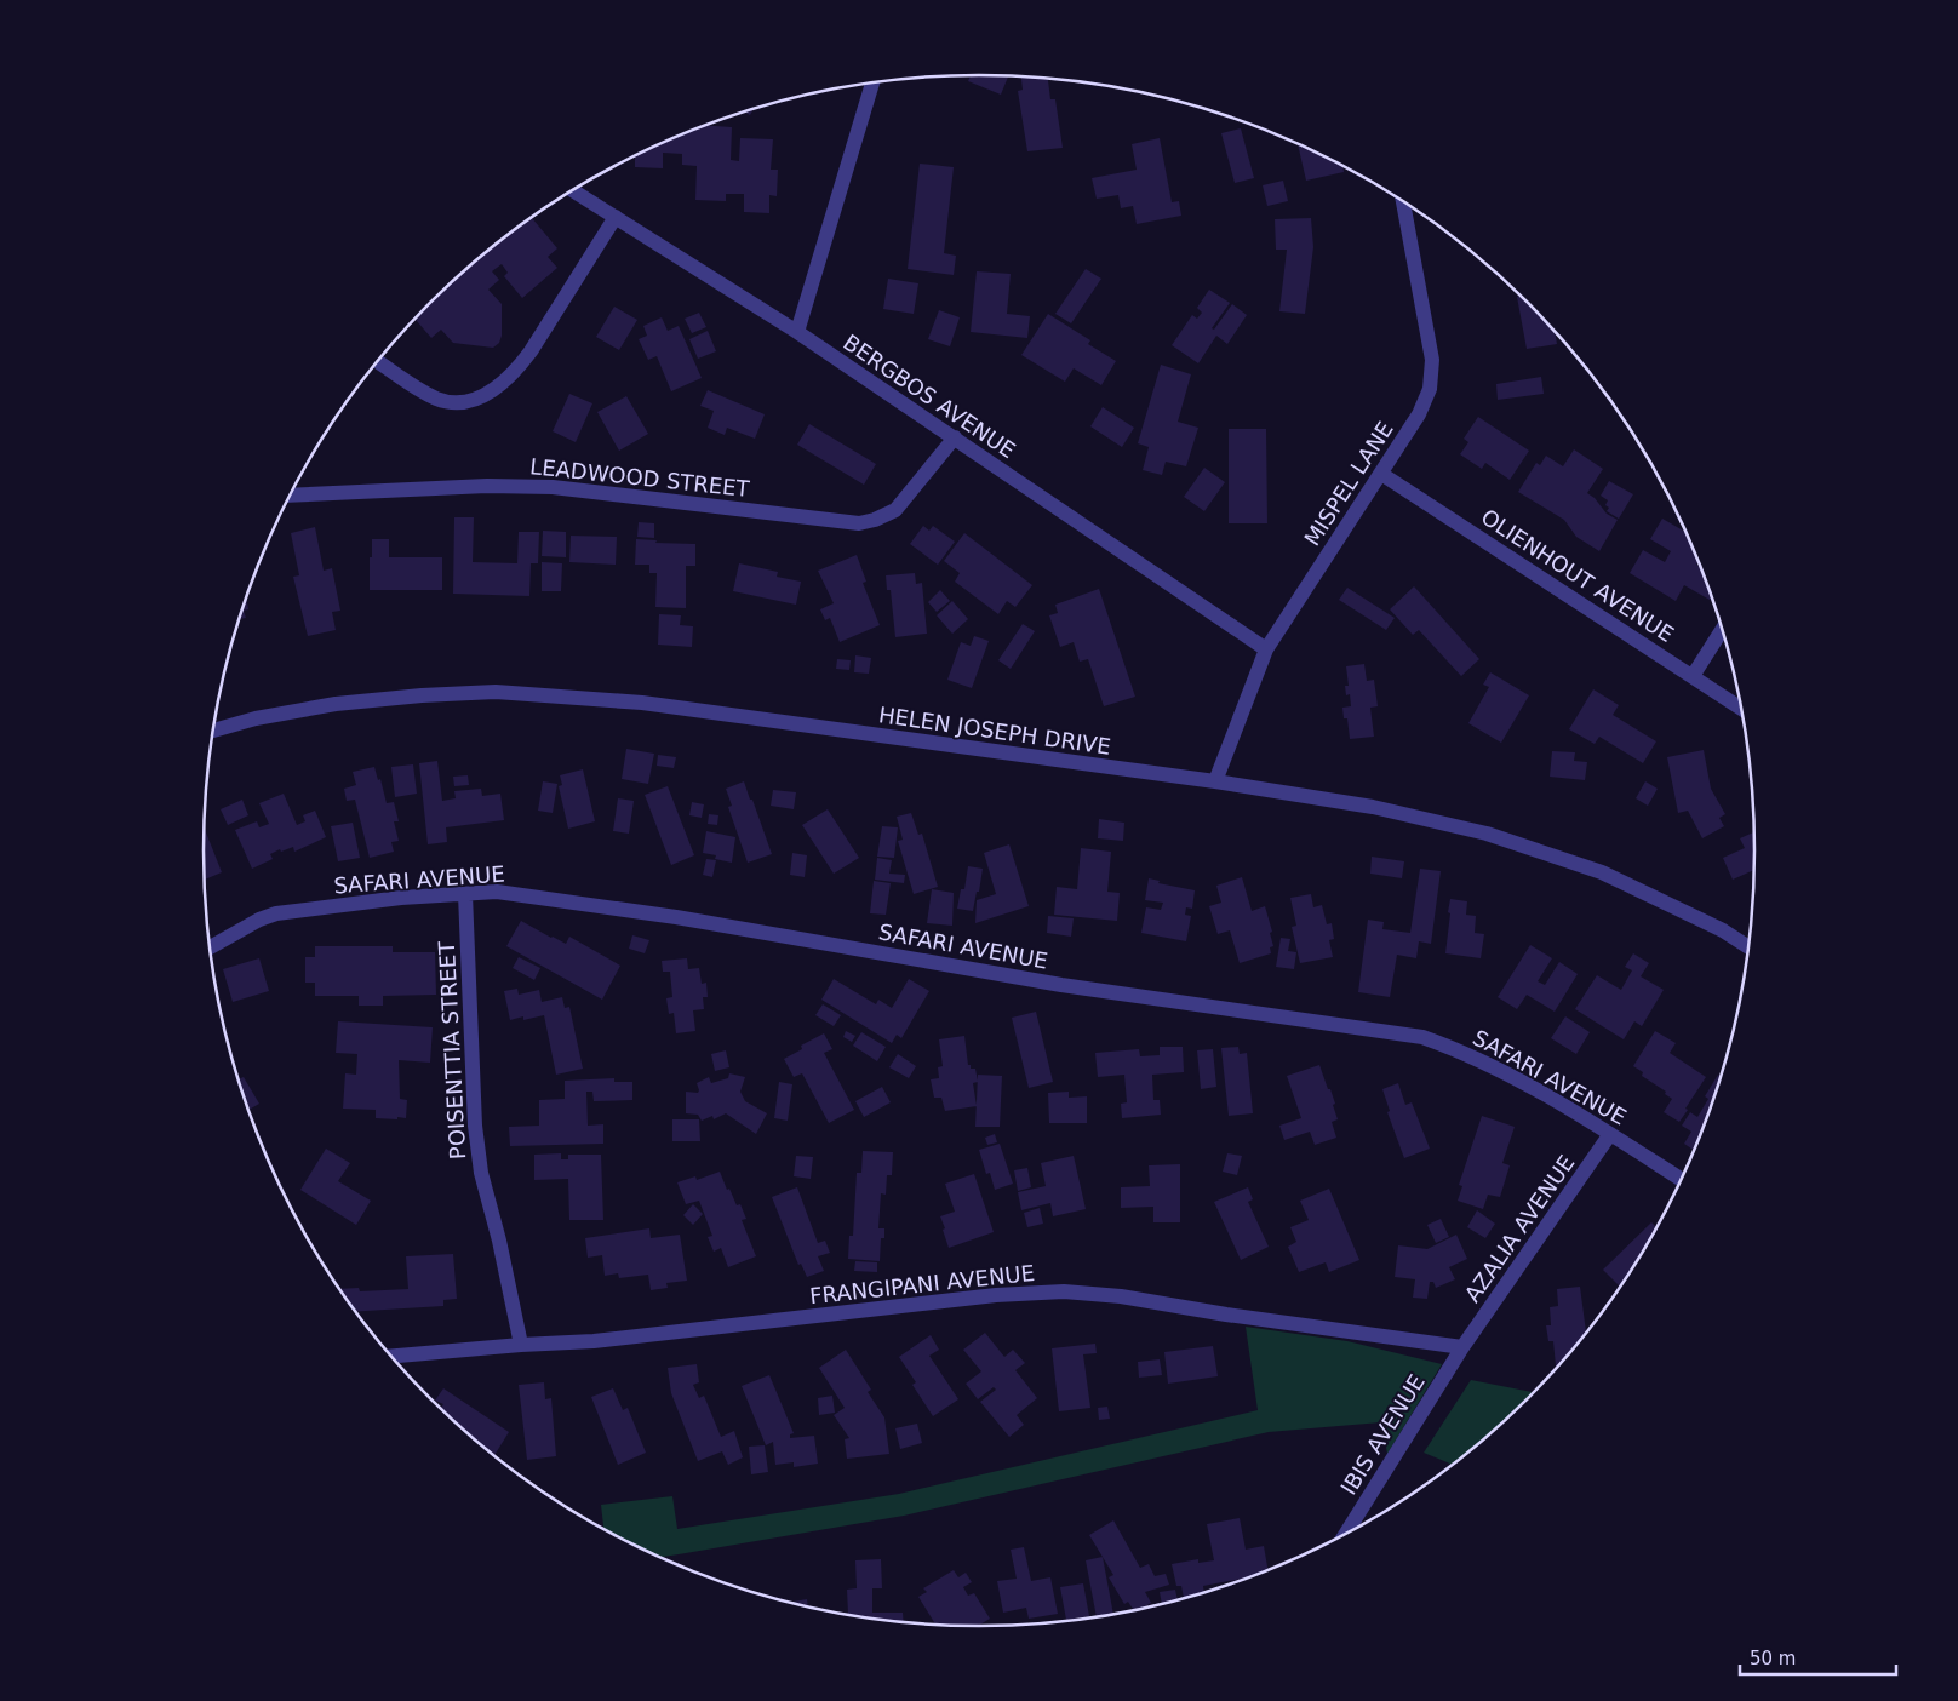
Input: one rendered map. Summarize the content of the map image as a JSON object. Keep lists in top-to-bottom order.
{
  "streets": {
    "street": [
      "BERGBOS AVENUE",
      "LEADWOOD STREET",
      "MISPEL LANE",
      "OLIENHOUT AVENUE",
      "HELEN JOSEPH DRIVE",
      "SAFARI AVENUE",
      "POISENTTIA STREET",
      "AZALIA AVENUE",
      "FRANGIPANI AVENUE",
      "IBIS AVENUE"
    ]
  },
  "crossings": [
    ["BERGBOS AVENUE", "LEADWOOD STREET"],
    ["BERGBOS AVENUE", "MISPEL LANE"],
    ["MISPEL LANE", "OLIENHOUT AVENUE"],
    ["MISPEL LANE", "HELEN JOSEPH DRIVE"],
    ["SAFARI AVENUE", "POISENTTIA STREET"],
    ["SAFARI AVENUE", "AZALIA AVENUE"],
    ["POISENTTIA STREET", "FRANGIPANI AVENUE"],
    ["AZALIA AVENUE", "FRANGIPANI AVENUE"],
    ["AZALIA AVENUE", "IBIS AVENUE"],
    ["FRANGIPANI AVENUE", "IBIS AVENUE"]
  ],
  "scale_bar": "50 m"
}
